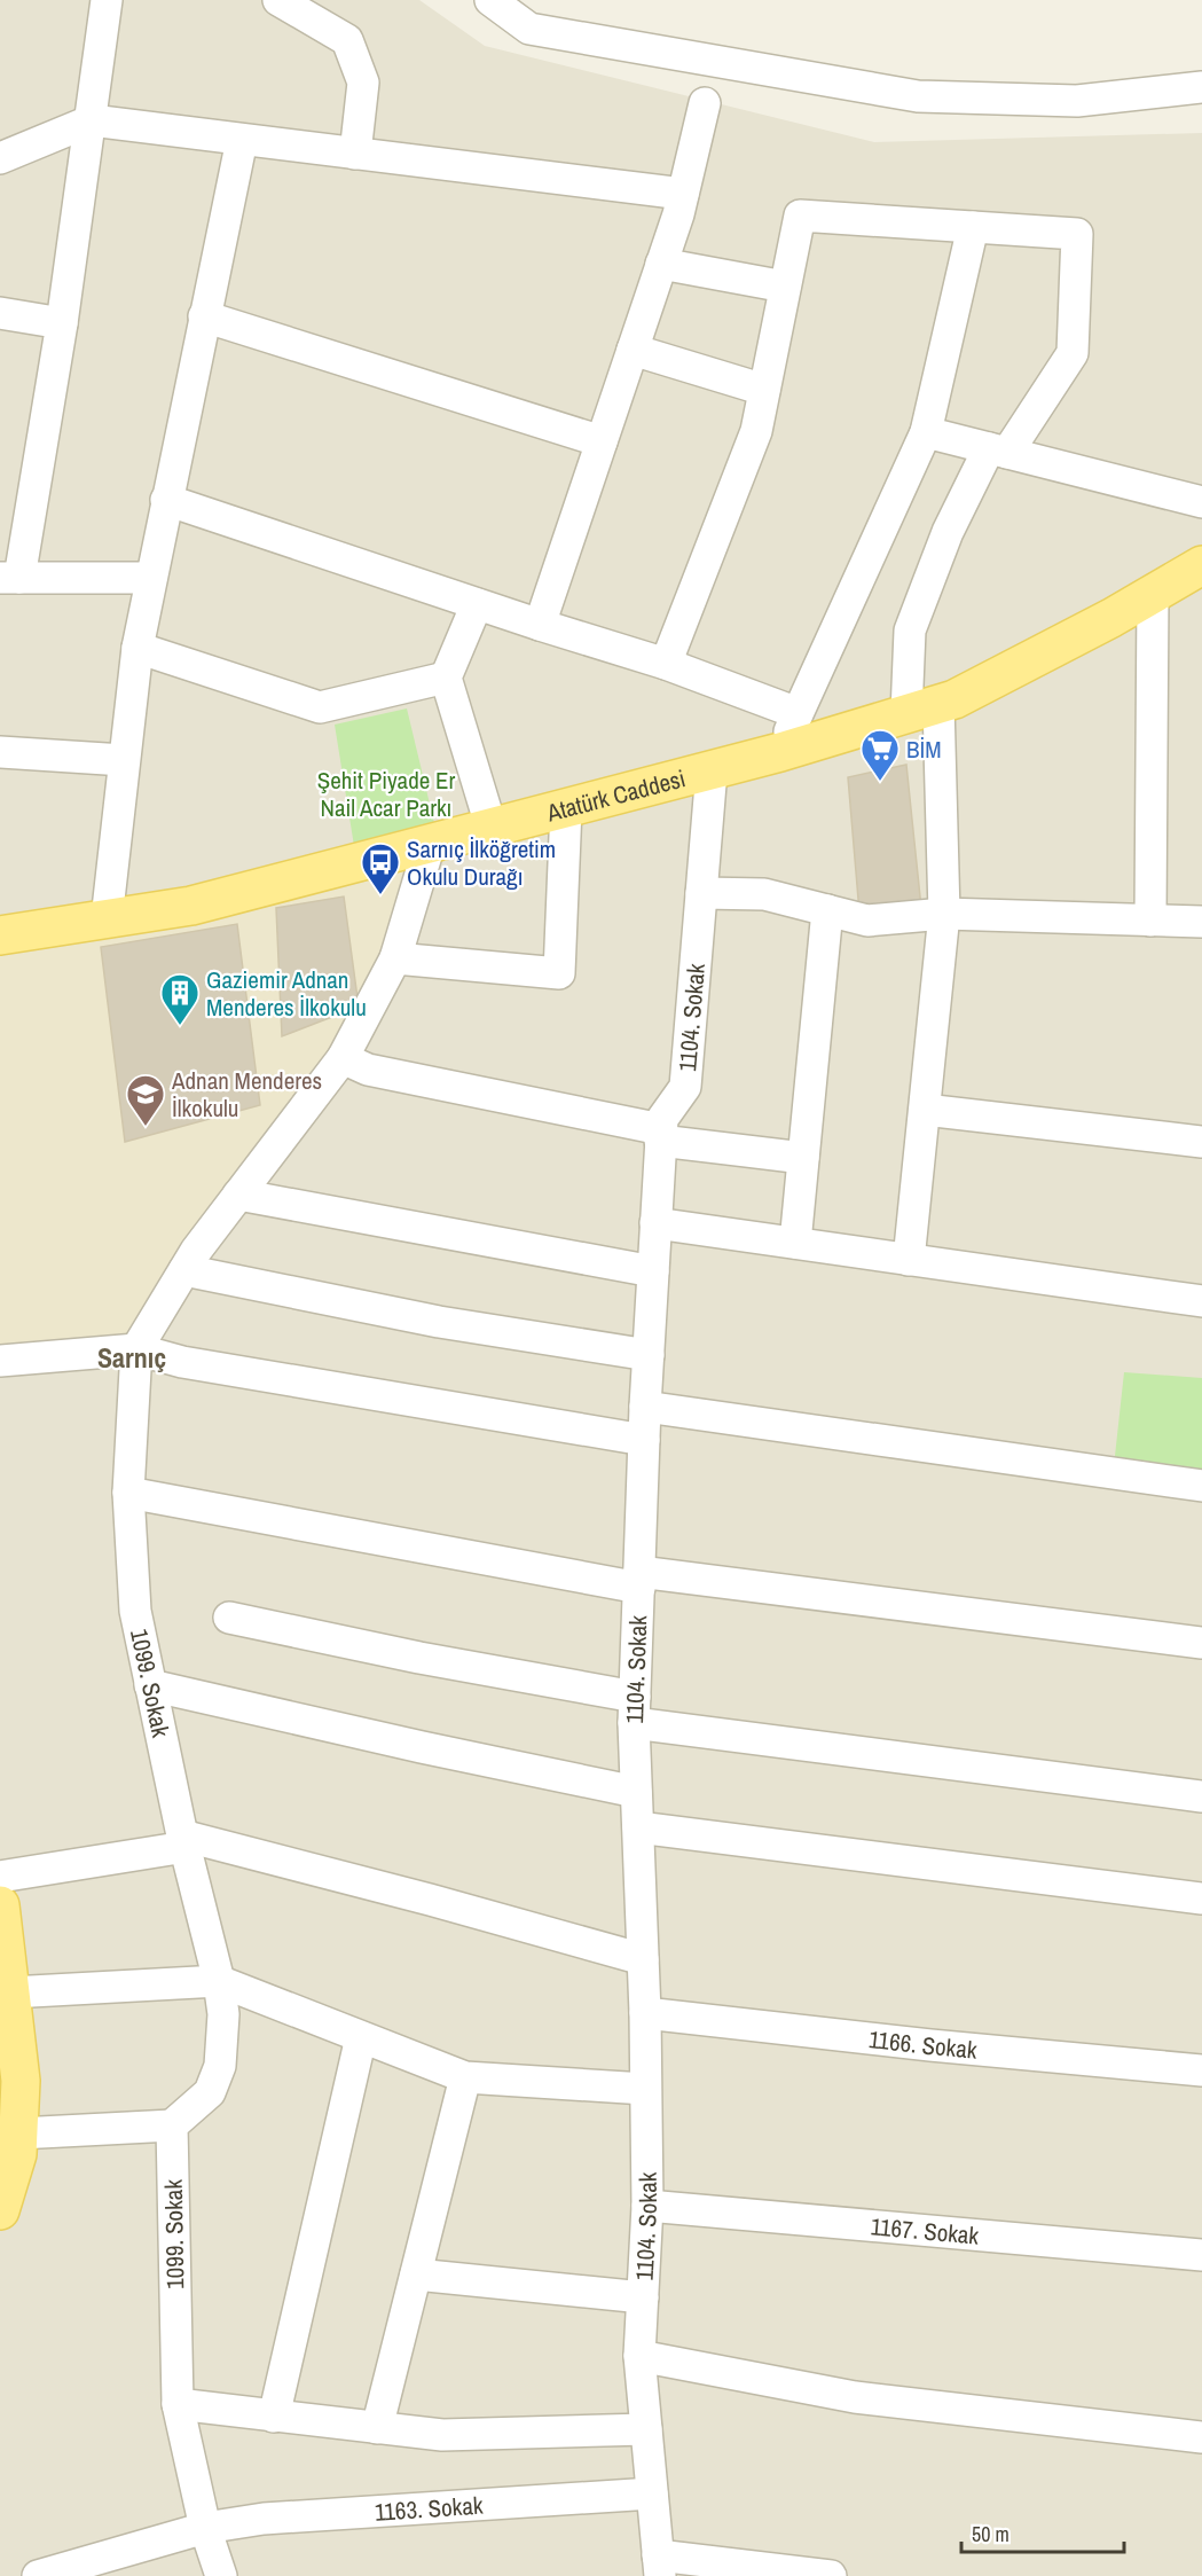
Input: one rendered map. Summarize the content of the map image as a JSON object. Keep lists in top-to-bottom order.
{
  "streets": {
    "main road": ["Atatürk Caddesi"],
    "street": [
      "1104. Sokak",
      "1099. Sokak",
      "1166. Sokak",
      "1167. Sokak",
      "1163. Sokak"
    ]
  },
  "crossings": [
    ["Atatürk Caddesi", "1104. Sokak"],
    ["Atatürk Caddesi", "1099. Sokak"],
    ["1104. Sokak", "1166. Sokak"],
    ["1104. Sokak", "1167. Sokak"],
    ["1104. Sokak", "1163. Sokak"],
    ["1099. Sokak", "1163. Sokak"]
  ],
  "districts": ["Sarnıç"],
  "parks": ["Şehit Piyade Er Nail Acar Parkı"],
  "places": {
    "supermarket": ["BİM"],
    "bus stop": ["Sarnıç İlköğretim Okulu Durağı"],
    "building": ["Gaziemir Adnan Menderes İlkokulu"],
    "school or university": ["Adnan Menderes İlkokulu"]
  },
  "scale_bar": "50 m"
}
